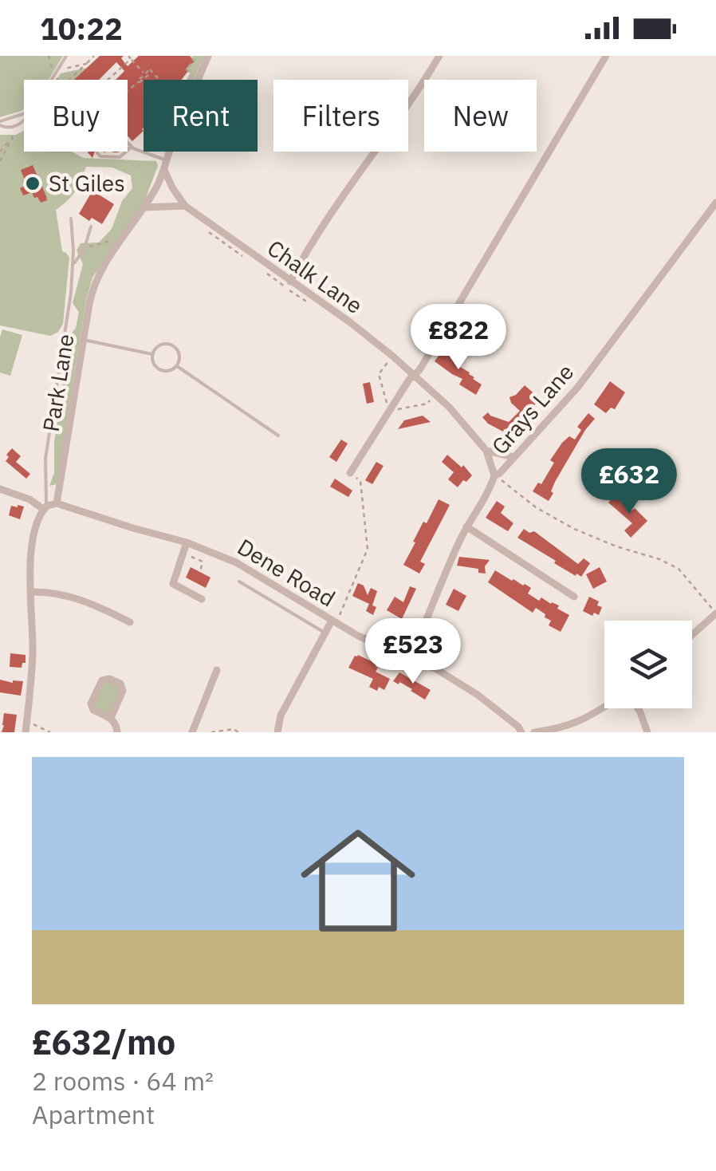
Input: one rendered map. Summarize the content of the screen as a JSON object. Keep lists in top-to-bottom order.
{
  "streets": {
    "street": [
      "Chalk Lane",
      "Park Lane",
      "Grays Lane",
      "Dene Road"
    ]
  },
  "crossings": [
    ["Chalk Lane", "Park Lane"],
    ["Chalk Lane", "Grays Lane"],
    ["Park Lane", "Dene Road"],
    ["Grays Lane", "Dene Road"]
  ],
  "places": ["St Giles"],
  "page": {
    "status": "10:22",
    "chip": [
      "Buy",
      "Rent",
      "Filters",
      "New"
    ],
    "price": ["£822", "£632", "£523"],
    "list": [
      {
        "name": "£632/mo",
        "note": "2 rooms · 64 m² · Apartment"
      }
    ]
  }
}
